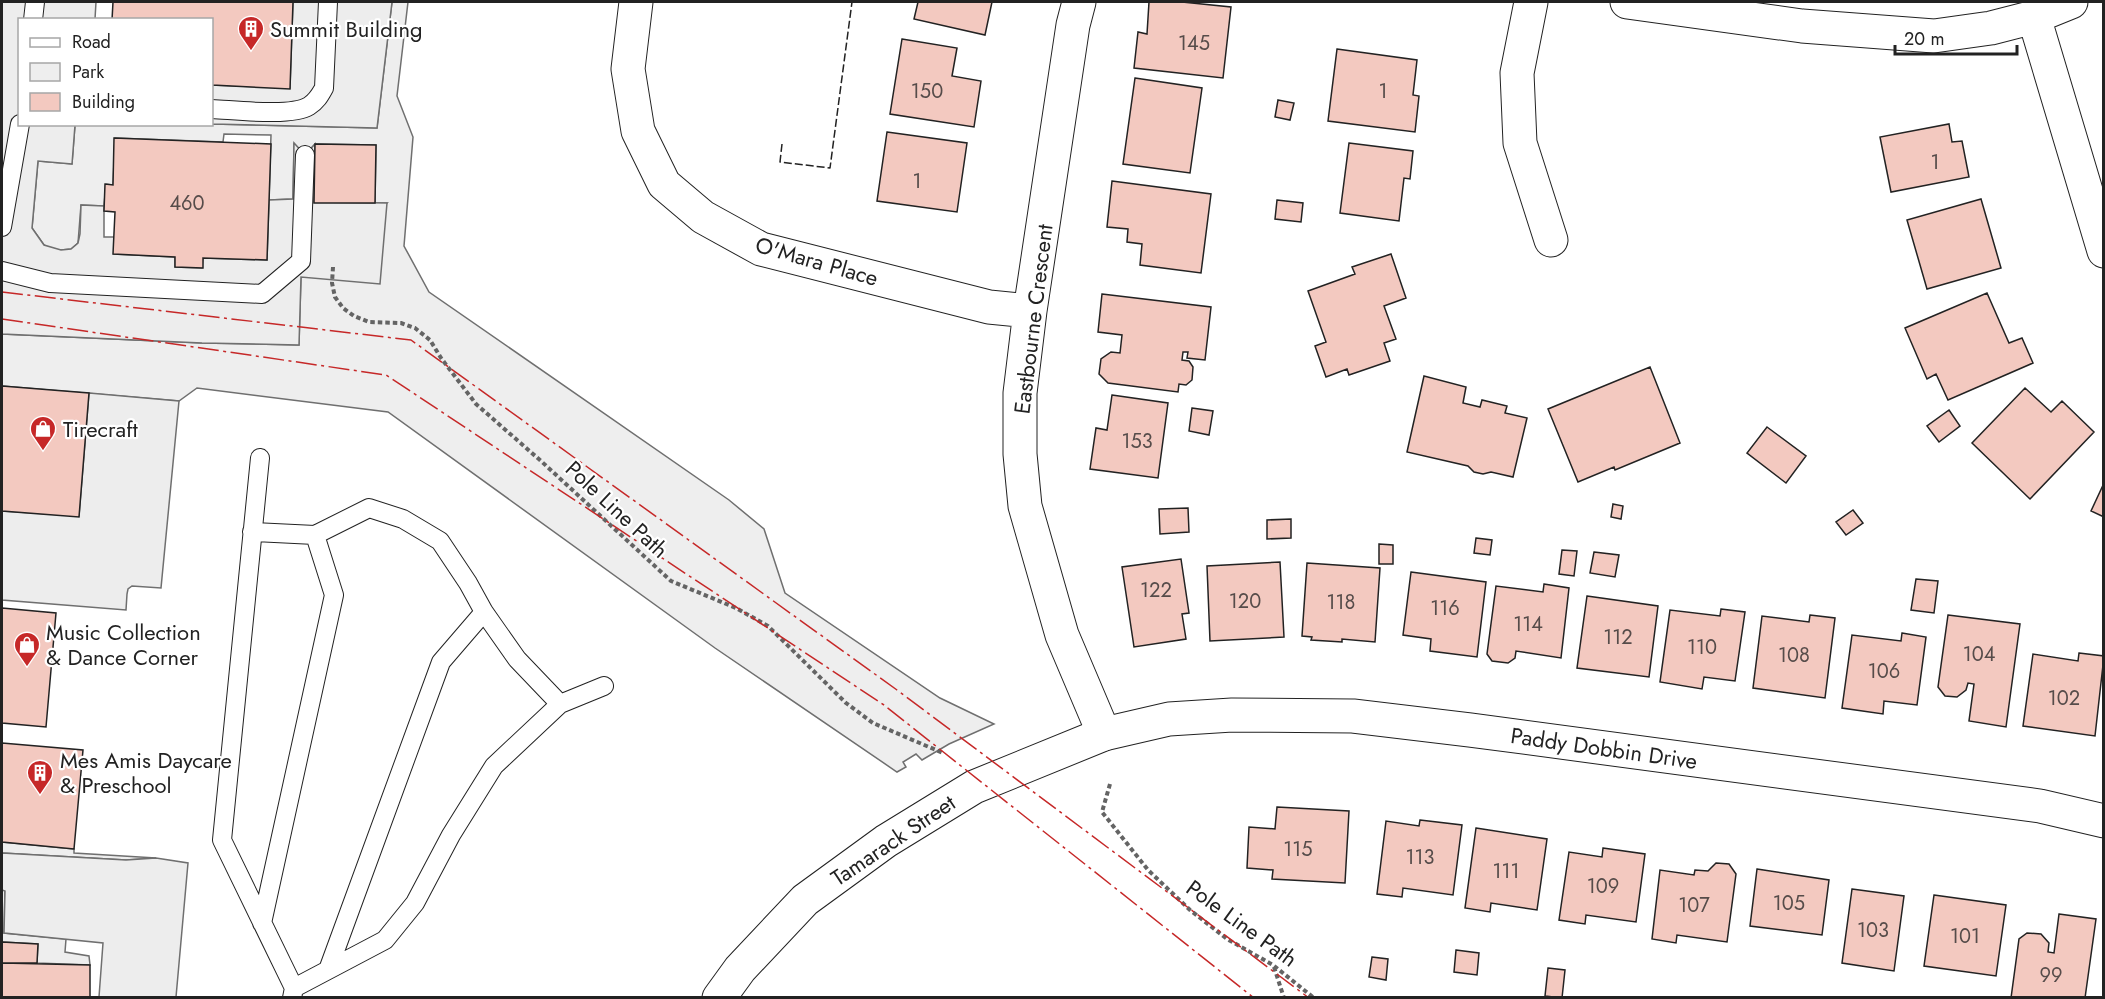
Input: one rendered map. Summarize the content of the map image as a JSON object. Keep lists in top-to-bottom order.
{
  "streets": {
    "street": [
      "O'Mara Place",
      "Eastbourne Crescent",
      "Paddy Dobbin Drive",
      "Tamarack Street"
    ],
    "path": ["Pole Line Path"]
  },
  "crossings": [
    ["O'Mara Place", "Eastbourne Crescent"],
    ["Eastbourne Crescent", "Paddy Dobbin Drive"],
    ["Eastbourne Crescent", "Tamarack Street"],
    ["Paddy Dobbin Drive", "Tamarack Street"]
  ],
  "places": {
    "building": ["Summit Building", "Mes Amis Daycare & Preschool"],
    "shop": ["Tirecraft", "Music Collection & Dance Corner"]
  },
  "house_numbers": [
    "145",
    "150",
    "1",
    "1",
    "1",
    "460",
    "153",
    "122",
    "120",
    "118",
    "116",
    "114",
    "112",
    "110",
    "104",
    "108",
    "106",
    "102",
    "115",
    "113",
    "111",
    "109",
    "105",
    "107",
    "103",
    "101",
    "99"
  ],
  "legend": ["Road", "Park", "Building"],
  "scale_bar": "20 m"
}
